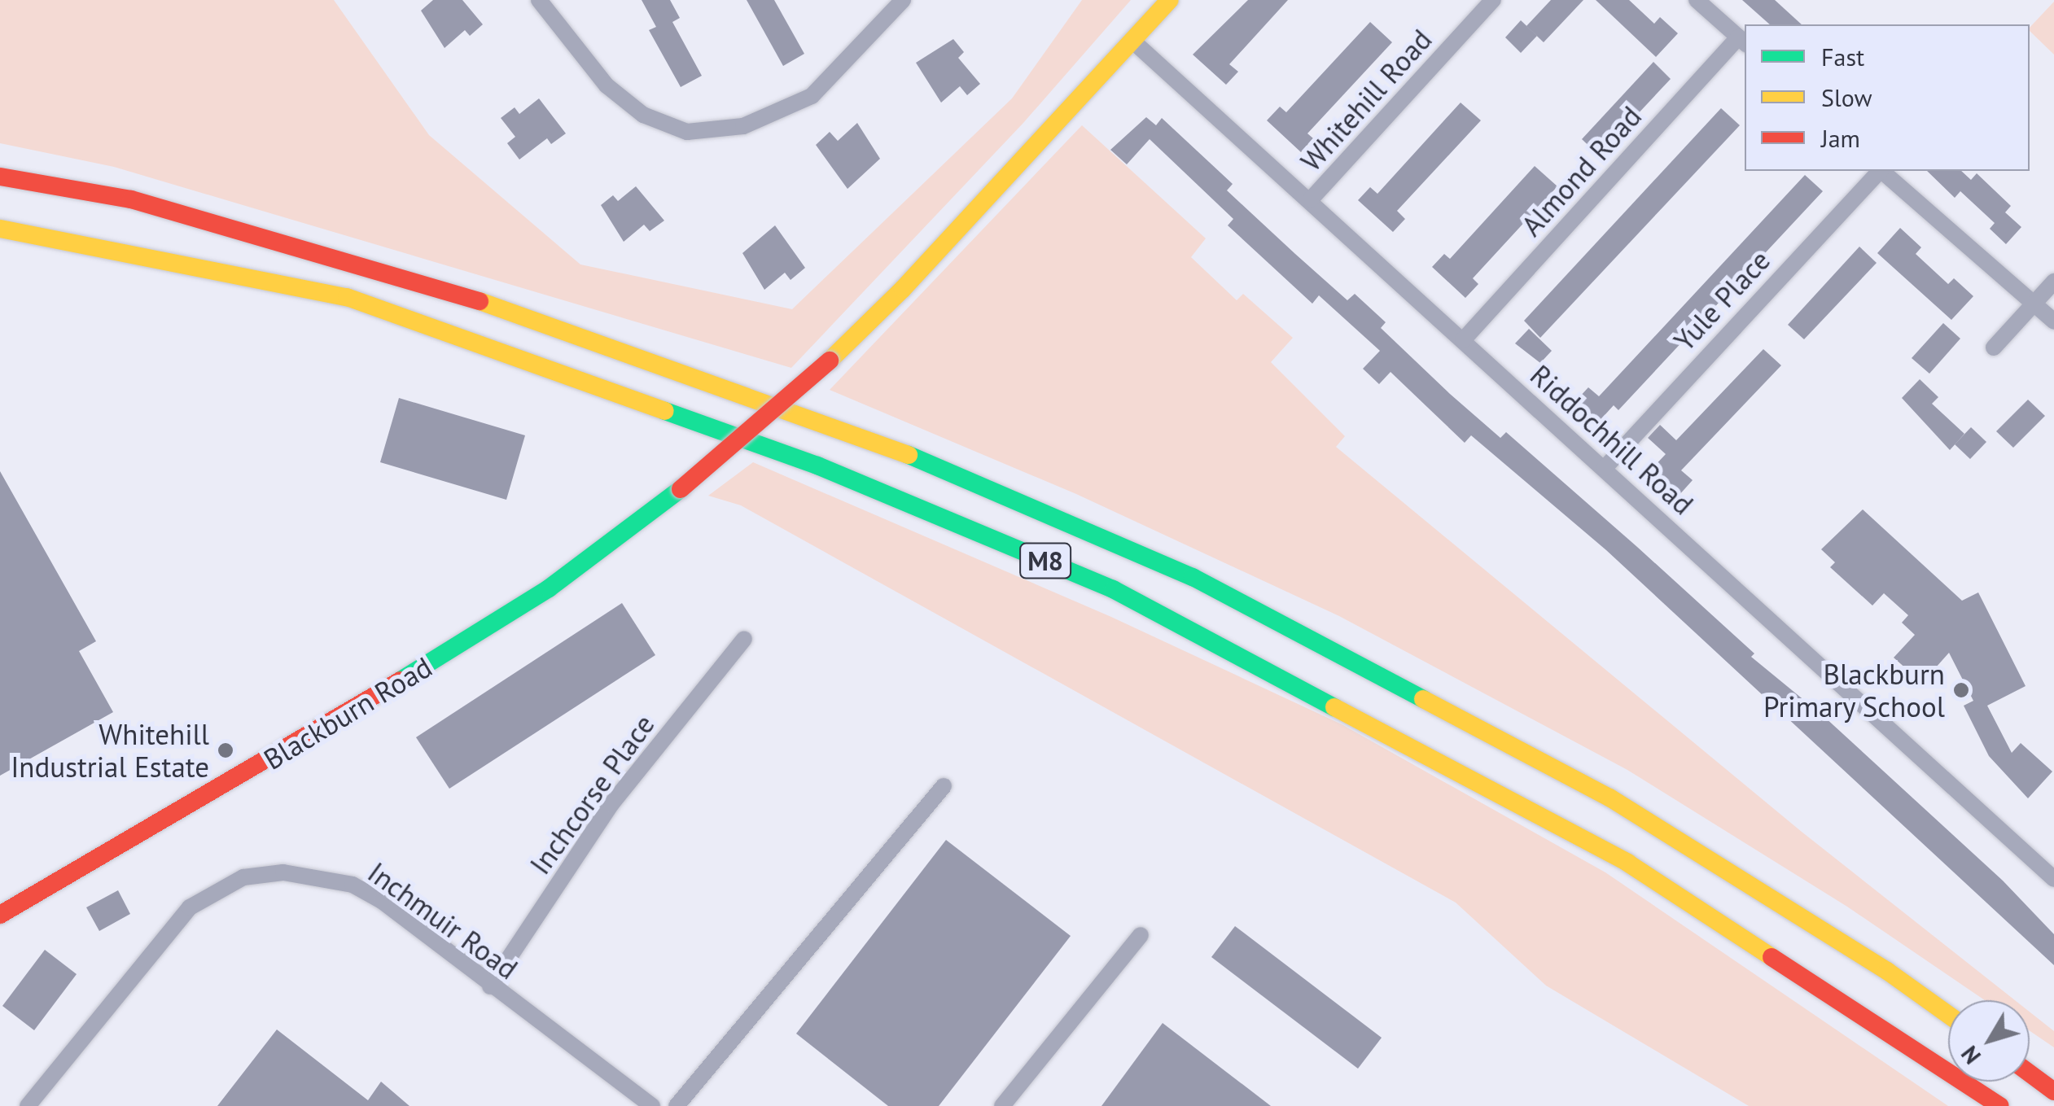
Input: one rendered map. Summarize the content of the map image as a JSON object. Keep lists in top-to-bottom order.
{
  "streets": {
    "main road": ["M8", "Blackburn Road"],
    "street": [
      "Whitehill Road",
      "Almond Road",
      "Yule Place",
      "Riddochhill Road",
      "Inchcorse Place",
      "Inchmuir Road"
    ]
  },
  "crossings": [
    ["Whitehill Road", "Riddochhill Road"],
    ["Almond Road", "Riddochhill Road"],
    ["Yule Place", "Riddochhill Road"],
    ["Riddochhill Road", "Blackburn Road"],
    ["Inchcorse Place", "Inchmuir Road"]
  ],
  "places": ["Blackburn Primary School", "Whitehill Industrial Estate"],
  "legend": ["Fast", "Slow", "Jam"],
  "north": "bottom left"
}
